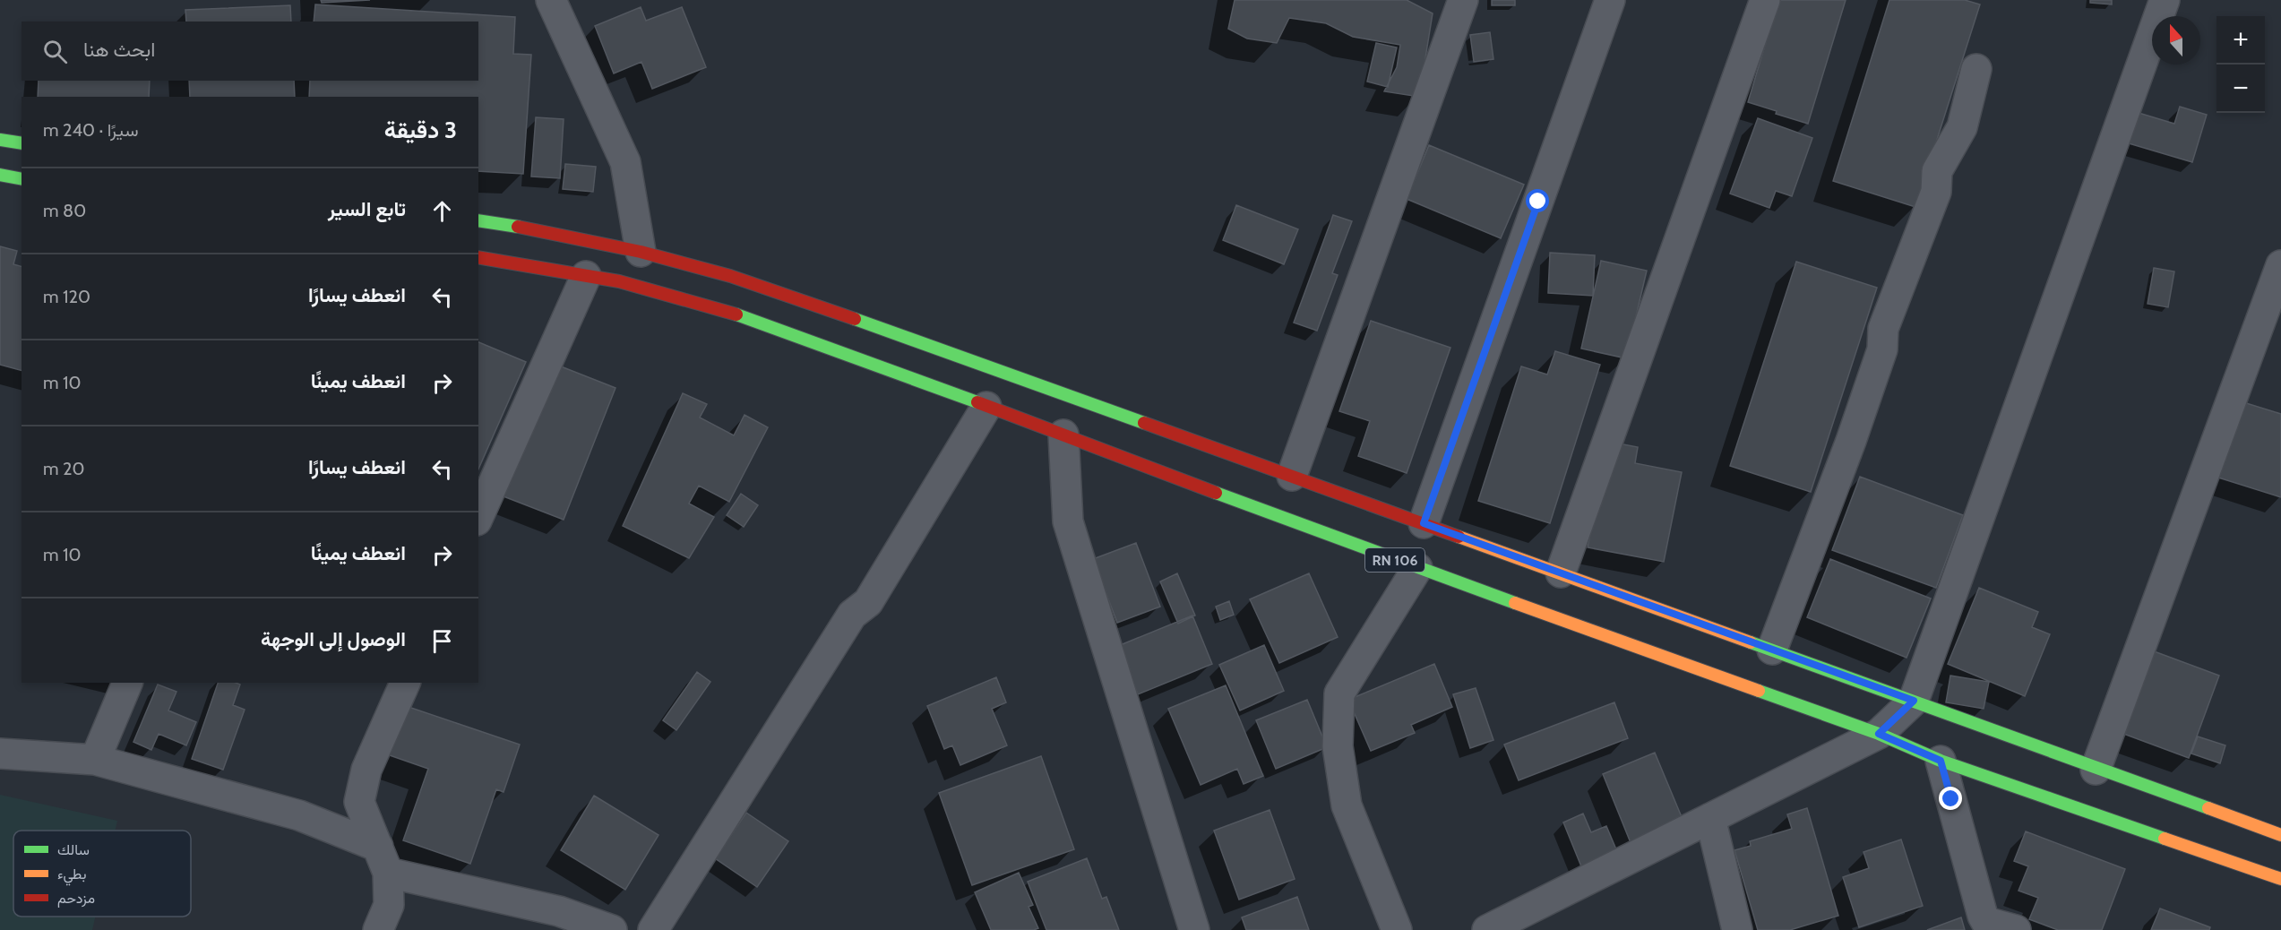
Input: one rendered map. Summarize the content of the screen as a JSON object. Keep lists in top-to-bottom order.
{
  "streets": {
    "main road": ["RN 106"]
  },
  "legend": ["سالك", "بطيء", "مزدحم"],
  "north": "top",
  "page": {
    "map_buttons": ["+", "−"],
    "search": "ابحث هنا",
    "heading": ["3 دقيقة", "سيرًا · 240 m"],
    "list": [
      ["تابع السير", "80 m"],
      ["انعطف يسارًا", "120 m"],
      ["انعطف يمينًا", "10 m"],
      ["انعطف يسارًا", "20 m"],
      ["انعطف يمينًا", "10 m"],
      "الوصول إلى الوجهة"
    ]
  }
}
